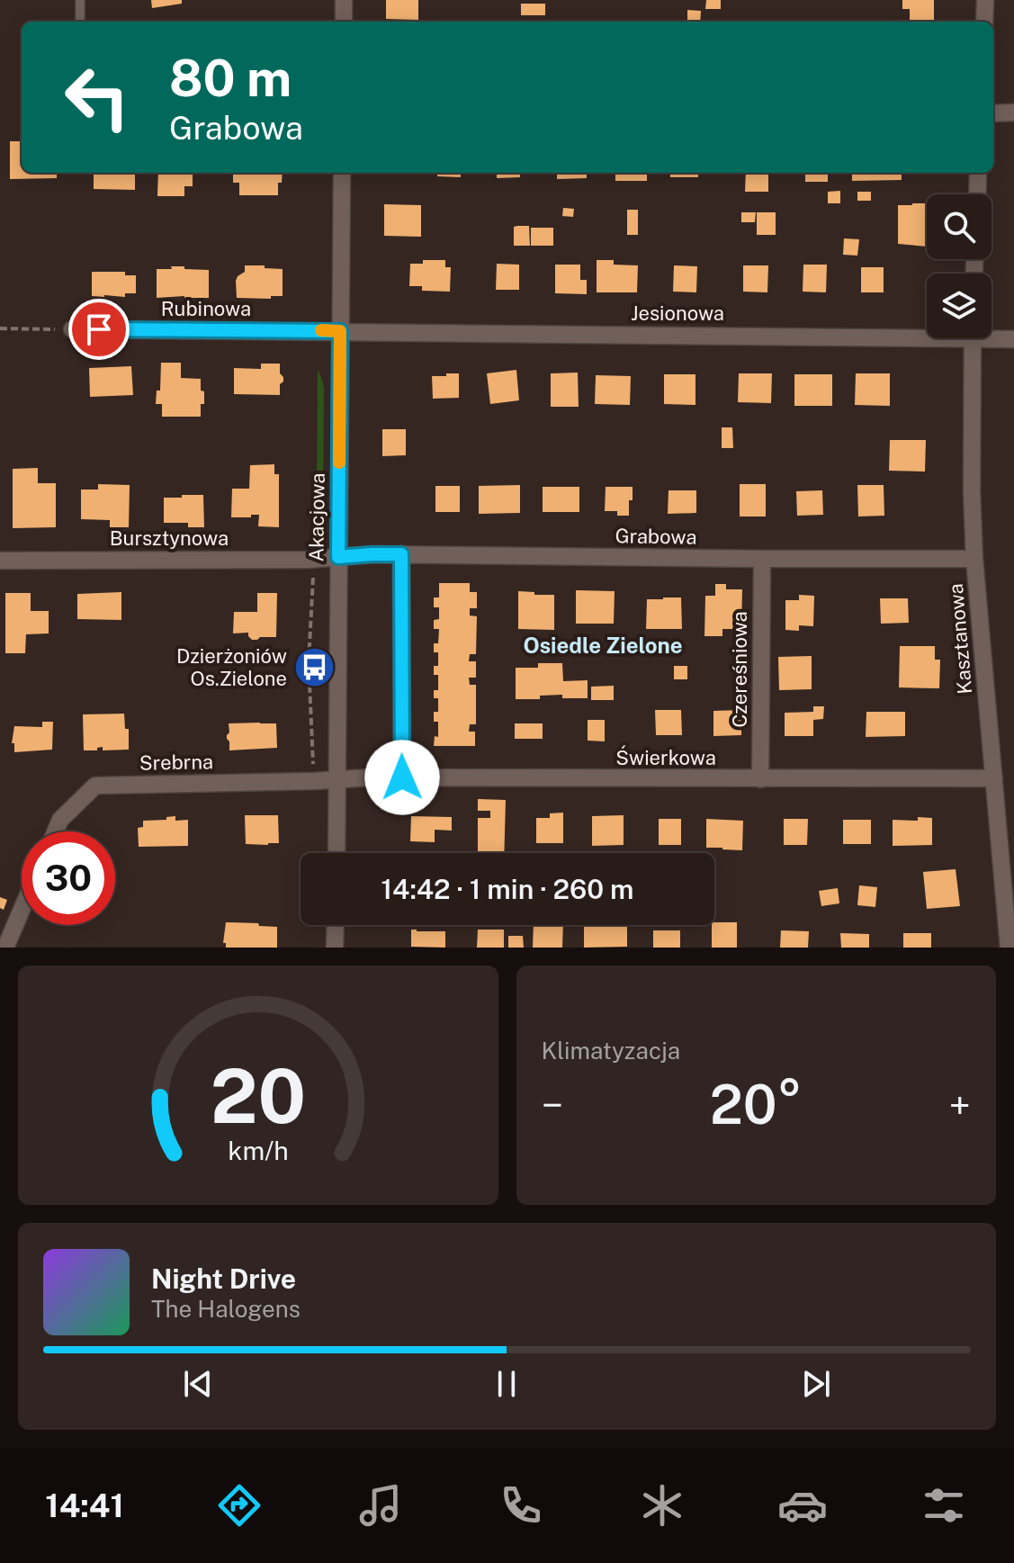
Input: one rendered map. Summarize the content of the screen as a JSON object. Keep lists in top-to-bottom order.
{
  "streets": {
    "street": [
      "Rubinowa",
      "Jesionowa",
      "Akacjowa",
      "Grabowa",
      "Bursztynowa",
      "Kasztanowa",
      "Czereśniowa",
      "Świerkowa",
      "Srebrna"
    ]
  },
  "crossings": [
    ["Rubinowa", "Jesionowa"],
    ["Rubinowa", "Akacjowa"],
    ["Jesionowa", "Akacjowa"],
    ["Akacjowa", "Grabowa"],
    ["Akacjowa", "Bursztynowa"],
    ["Akacjowa", "Świerkowa"],
    ["Akacjowa", "Srebrna"],
    ["Grabowa", "Bursztynowa"],
    ["Grabowa", "Kasztanowa"],
    ["Grabowa", "Czereśniowa"],
    ["Kasztanowa", "Świerkowa"],
    ["Czereśniowa", "Świerkowa"],
    ["Świerkowa", "Srebrna"]
  ],
  "districts": ["Osiedle Zielone"],
  "places": {
    "bus stop": ["Dzierżoniów Os.Zielone"]
  },
  "page": {
    "turn": ["80 m", "Grabowa"],
    "limit": "30",
    "trip": "14:42 · 1 min · 260 m",
    "tile": "Klimatyzacja",
    "heat": ["−", "20°", "+"],
    "song": ["Night Drive", "The Halogens"],
    "tabs": "14:41",
    "gauge": ["20", "km/h"]
  }
}
